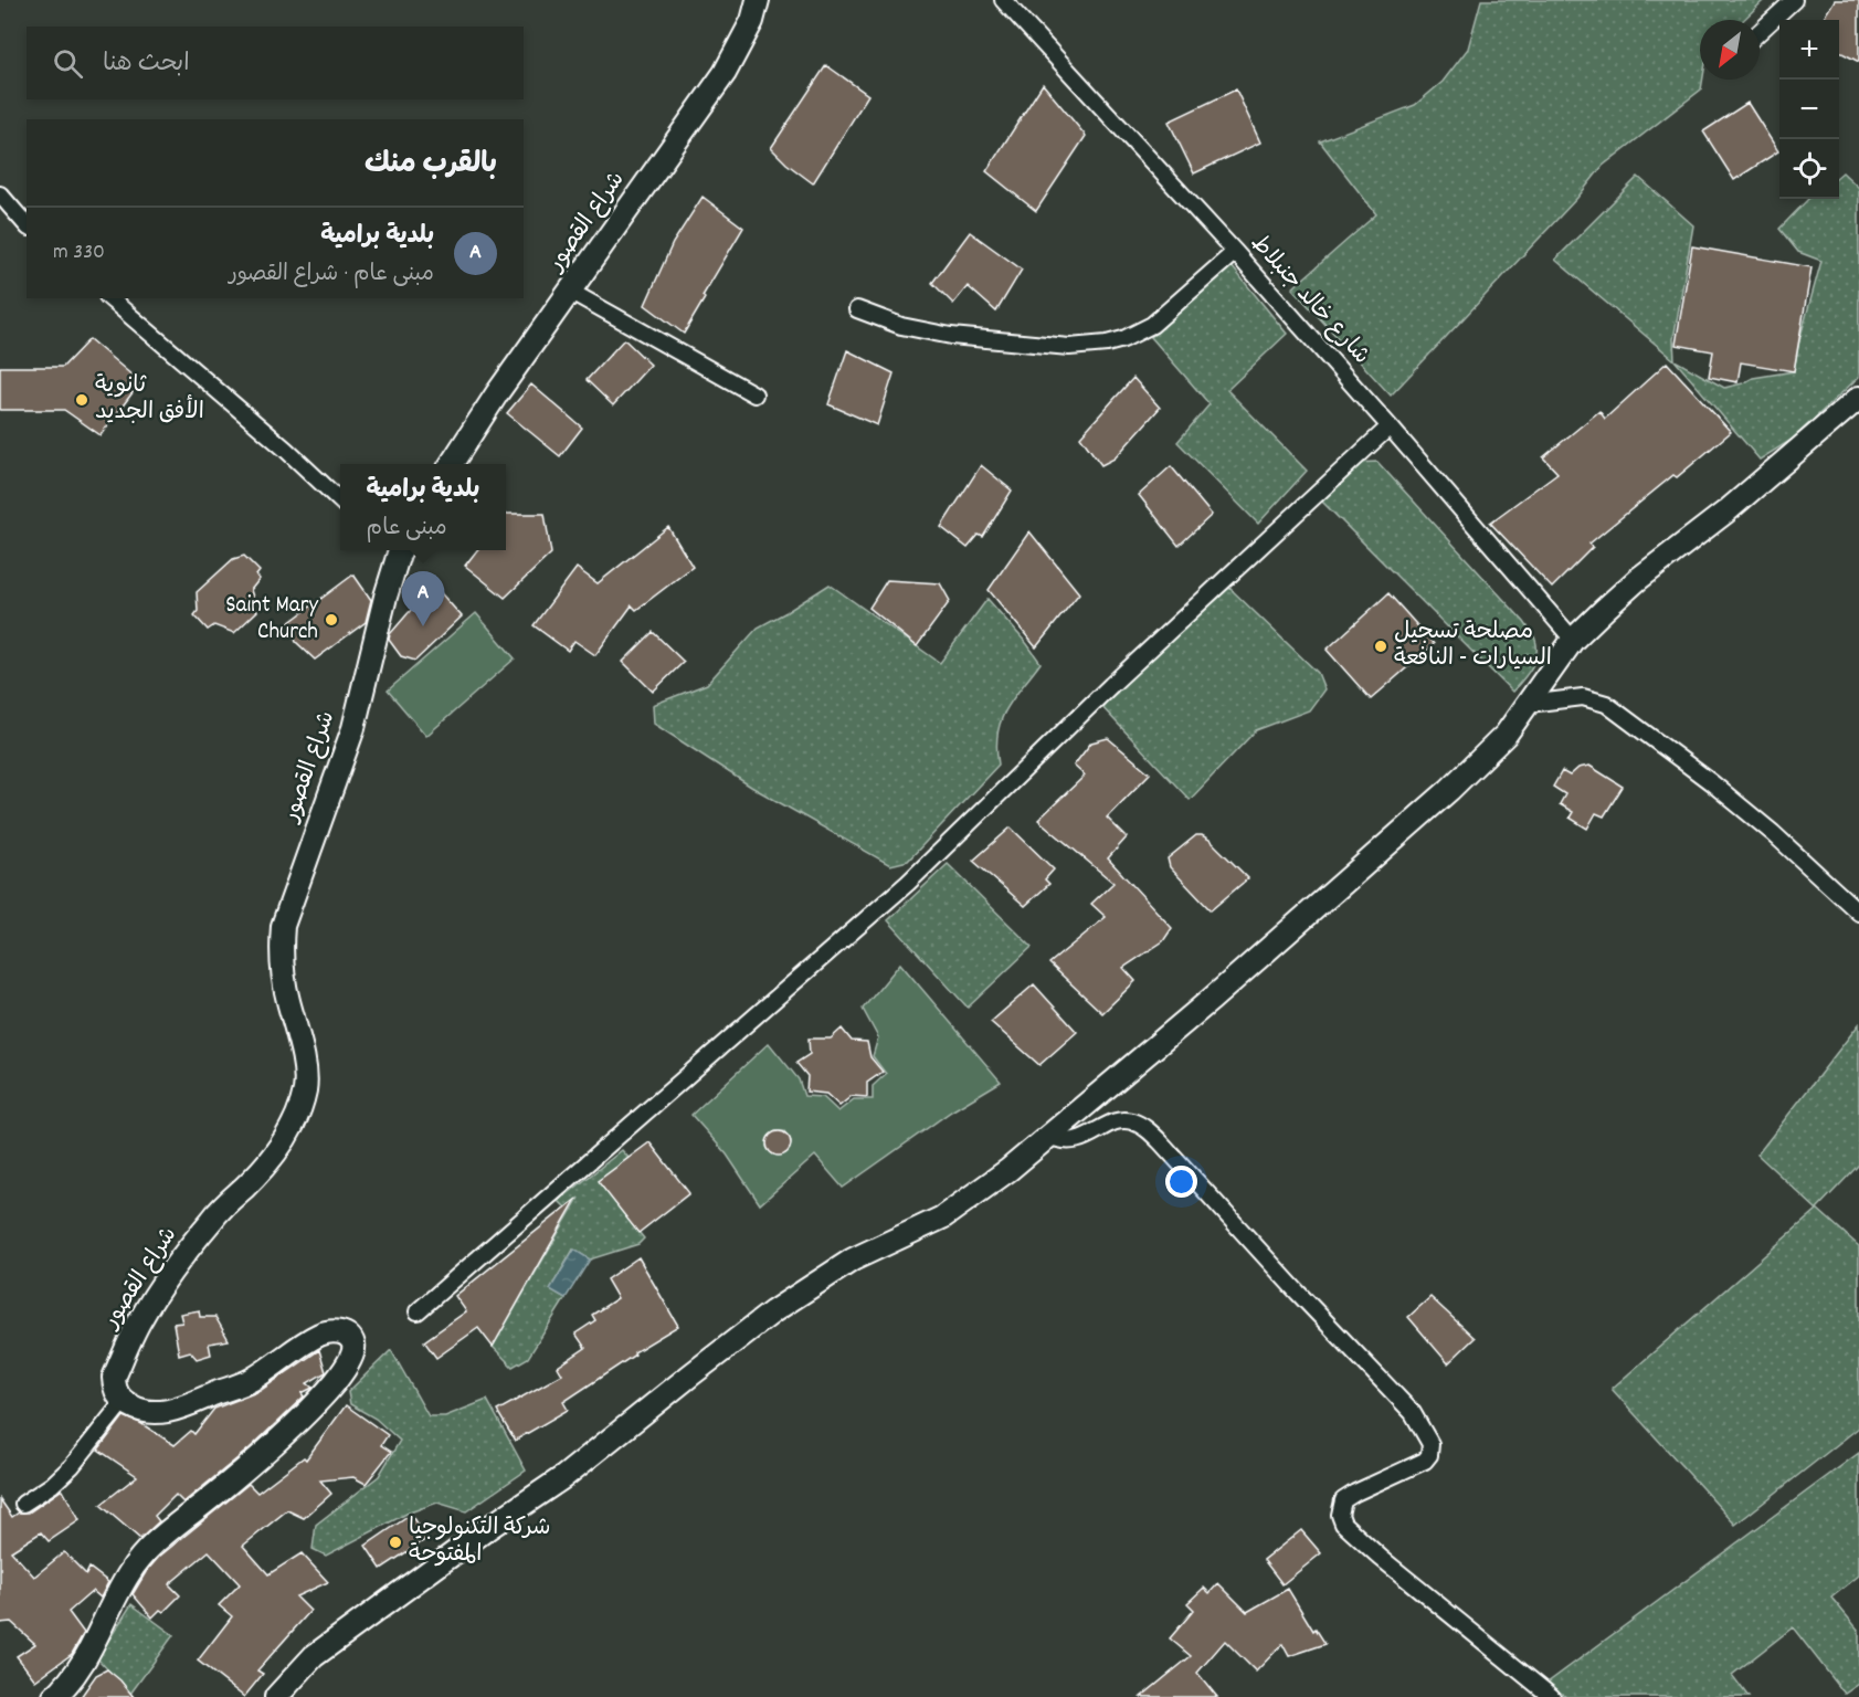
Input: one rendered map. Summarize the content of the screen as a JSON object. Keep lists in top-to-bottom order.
{
  "streets": {
    "street": ["شراع القصور", "شارع خالد جنبلاط"]
  },
  "places": [
    "ثانوية الأفق الجديد",
    "Saint Mary Church",
    "مصلحة تسجيل السيارات - النافعة",
    "شركة التكنولوجيا المفتوحة"
  ],
  "north": "bottom left",
  "page": {
    "map_buttons": ["+", "−"],
    "search": "ابحث هنا",
    "heading": "بالقرب منك",
    "list": [
      {
        "mark": "A",
        "name": "بلدية برامية",
        "note": "مبنى عام · شراع القصور",
        "value": "330 m"
      }
    ],
    "popup": ["بلدية برامية", "مبنى عام"],
    "pins": "A"
  }
}
